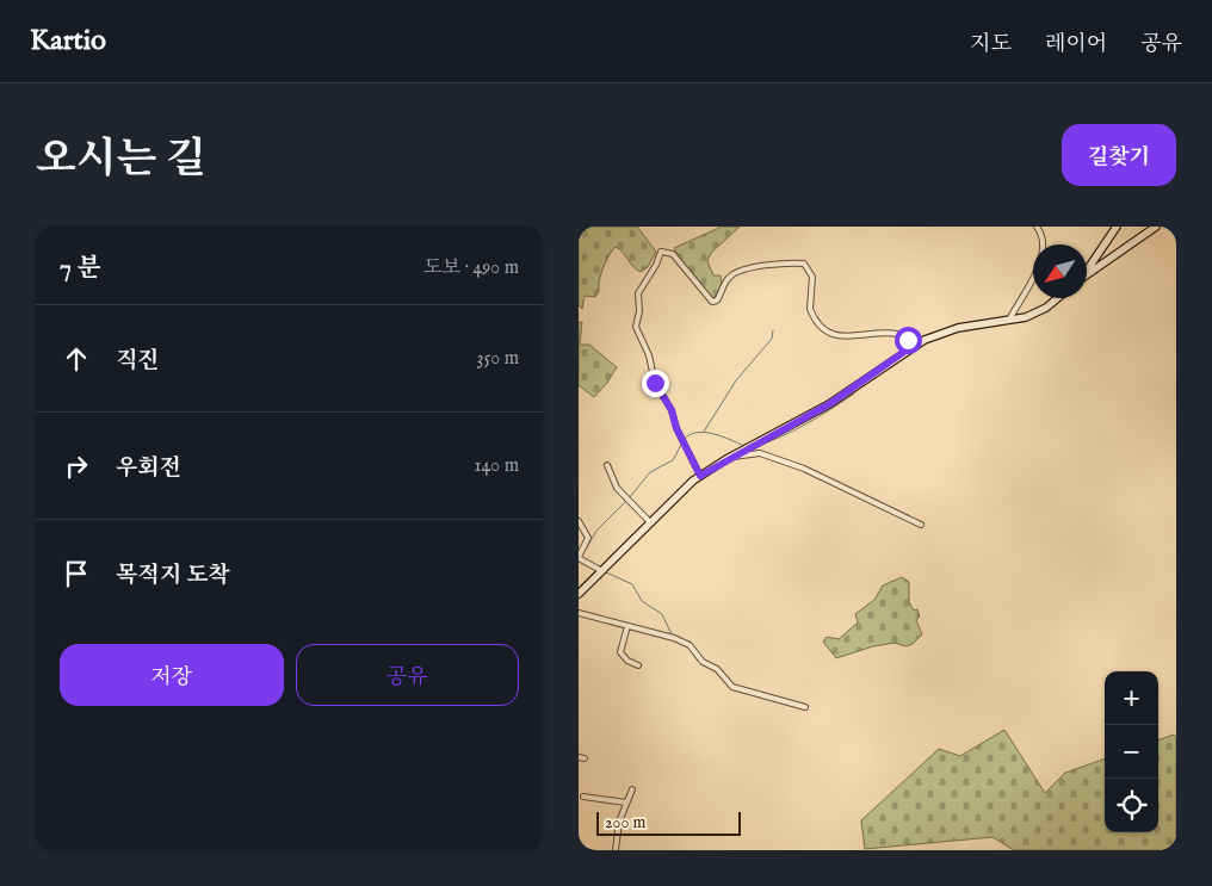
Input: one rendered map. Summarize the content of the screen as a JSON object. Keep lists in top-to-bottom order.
{
  "scale_bar": "200 m",
  "north": "bottom left",
  "page": {
    "header": "Kartio",
    "nav": ["지도", "레이어", "공유"],
    "title": "오시는 길",
    "buttons": [
      "길찾기",
      ["저장", "공유"]
    ],
    "heading": ["7 분", "도보 · 490 m"],
    "list": [
      ["직진", "350 m"],
      ["우회전", "140 m"],
      "목적지 도착"
    ],
    "map_buttons": ["+", "−"],
    "scale": "200 m"
  }
}
